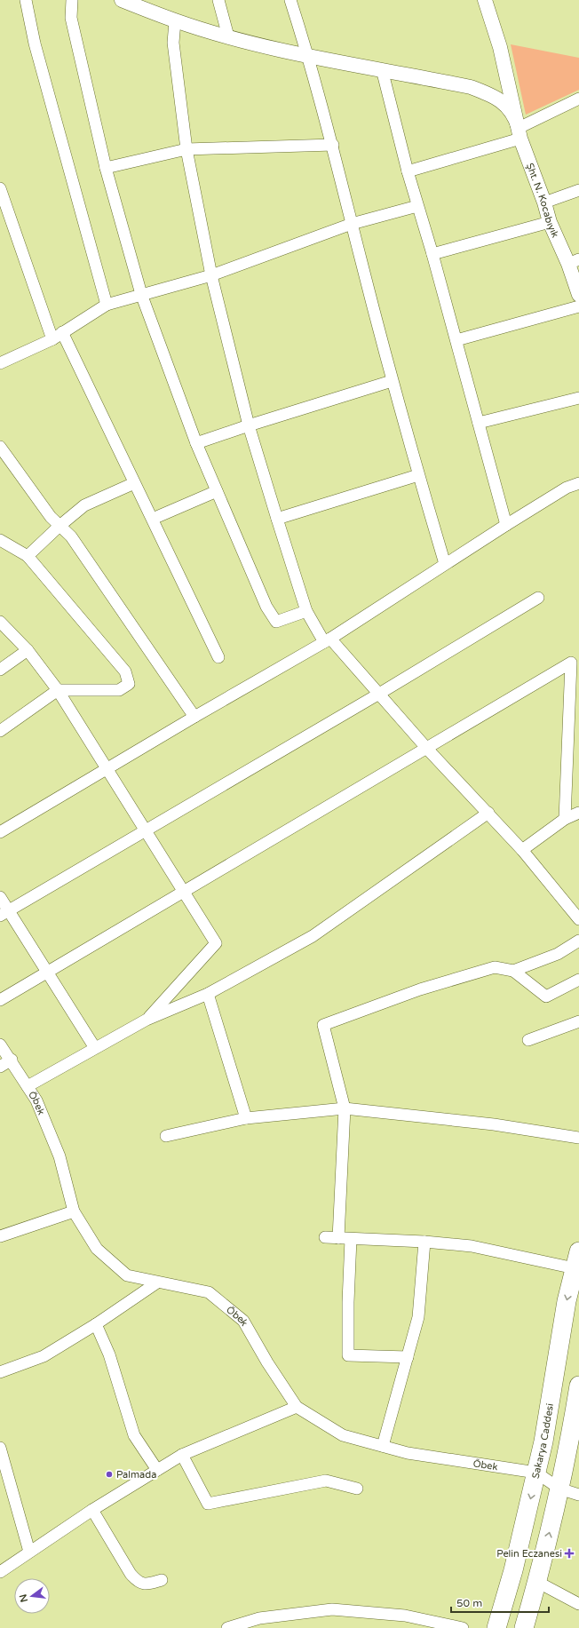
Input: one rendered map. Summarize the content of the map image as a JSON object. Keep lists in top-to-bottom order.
{
  "streets": {
    "main road": ["Sakarya Caddesi"],
    "street": ["Şht. N. Kocabıyık", "Öbek"]
  },
  "crossings": [
    ["Öbek", "Sakarya Caddesi"]
  ],
  "places": {
    "other": ["Palmada"],
    "health": ["Pelin Eczanesi"]
  },
  "scale_bar": "50 m",
  "north": "left"
}
